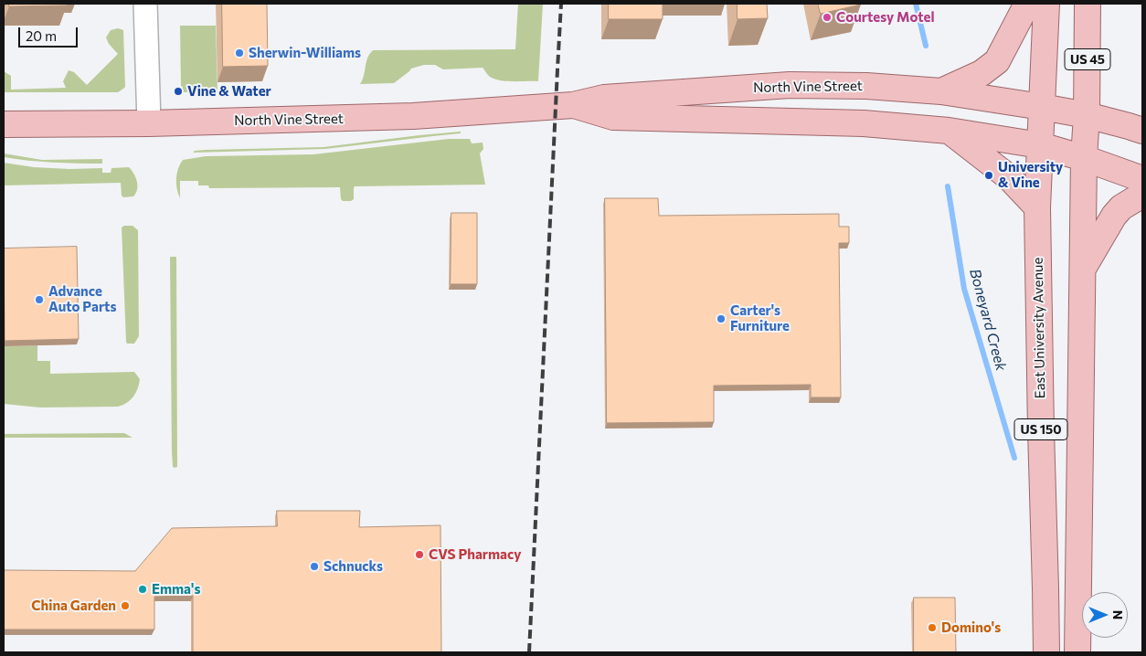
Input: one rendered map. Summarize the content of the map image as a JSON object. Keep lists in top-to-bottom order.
{
  "streets": {
    "main road": [
      "US 45",
      "North Vine Street",
      "East University Avenue",
      "US 150"
    ]
  },
  "crossings": [
    ["US 45", "North Vine Street"],
    ["US 45", "US 150"],
    ["North Vine Street", "East University Avenue"],
    ["North Vine Street", "US 150"]
  ],
  "water": ["Boneyard Creek"],
  "places": [
    "Courtesy Motel",
    "Sherwin-Williams",
    "Vine & Water",
    "University & Vine",
    "Advance Auto Parts",
    "Carter's Furniture",
    "CVS Pharmacy",
    "Schnucks",
    "Emma's",
    "China Garden",
    "Domino's"
  ],
  "scale_bar": "20 m",
  "north": "right"
}
